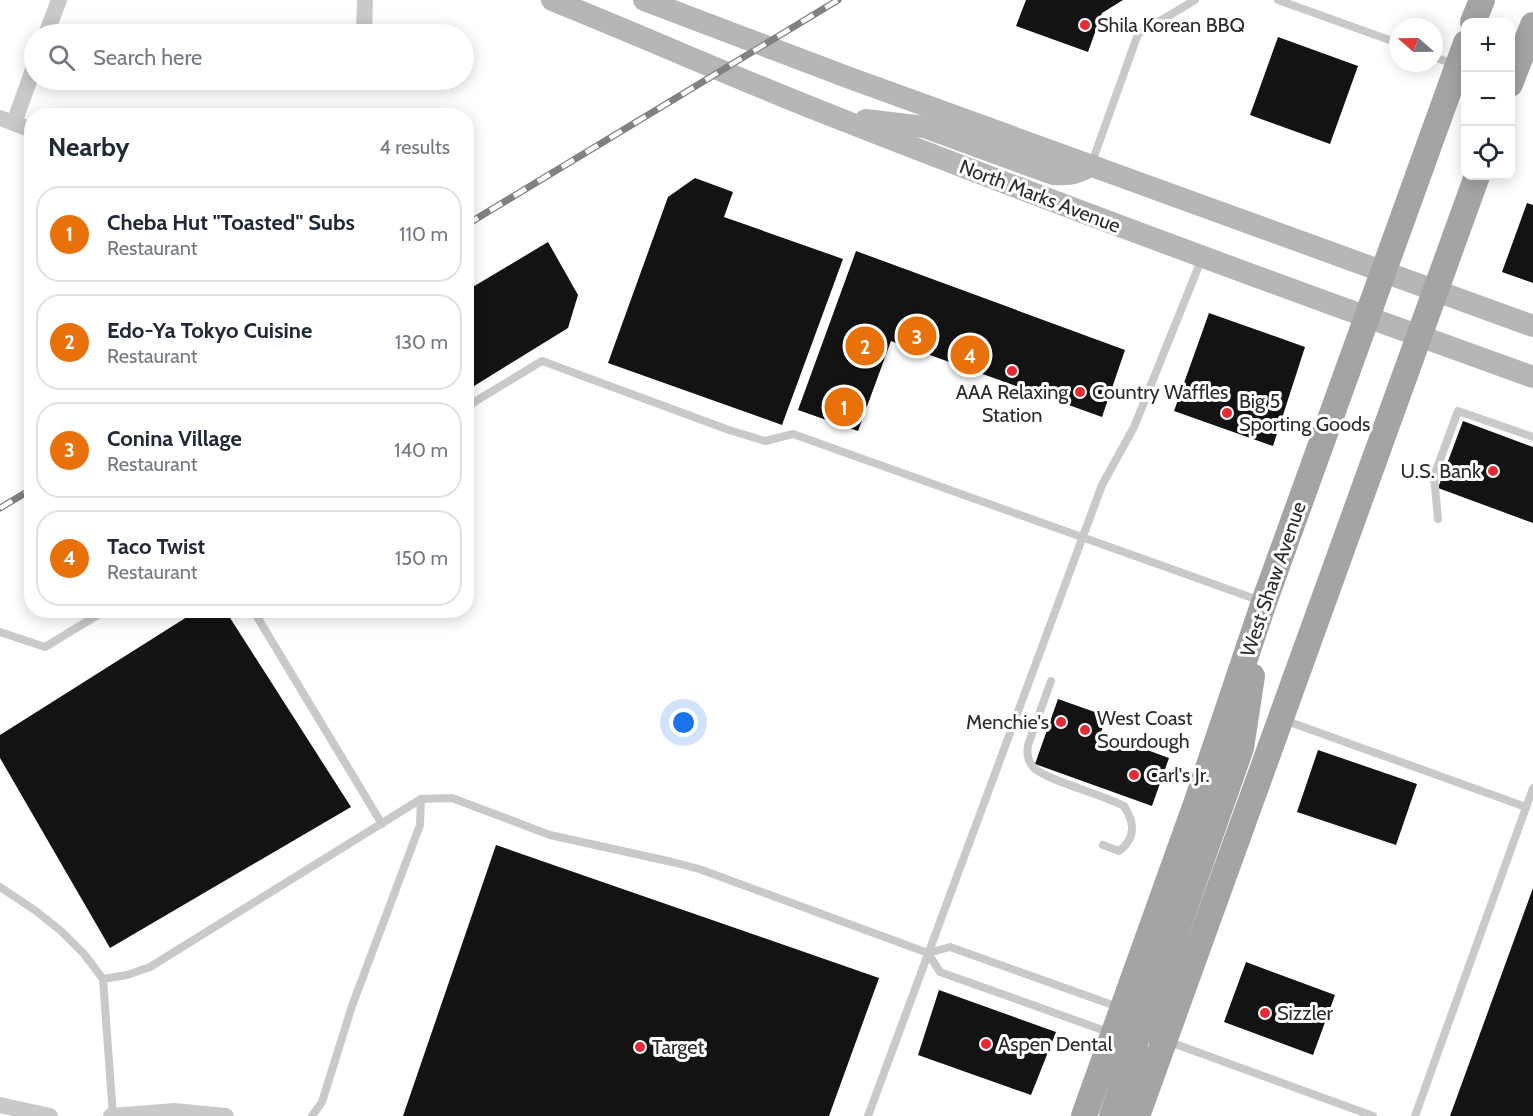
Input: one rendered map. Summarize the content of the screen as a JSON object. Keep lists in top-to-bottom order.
{
  "streets": {
    "main road": ["North Marks Avenue", "West Shaw Avenue"]
  },
  "crossings": [
    ["North Marks Avenue", "West Shaw Avenue"]
  ],
  "places": [
    "Shila Korean BBQ",
    "AAA Relaxing Station",
    "Country Waffles",
    "Big 5 Sporting Goods",
    "U.S. Bank",
    "Menchie's",
    "West Coast Sourdough",
    "Carl's Jr.",
    "Sizzler",
    "Aspen Dental",
    "Target"
  ],
  "north": "left",
  "page": {
    "map_buttons": ["+", "−"],
    "search": "Search here",
    "heading": ["Nearby", "4 results"],
    "list": [
      {
        "mark": "1",
        "name": "Cheba Hut \"Toasted\" Subs",
        "note": "Restaurant",
        "value": "110 m"
      },
      {
        "mark": "2",
        "name": "Edo-Ya Tokyo Cuisine",
        "note": "Restaurant",
        "value": "130 m"
      },
      {
        "mark": "3",
        "name": "Conina Village",
        "note": "Restaurant",
        "value": "140 m"
      },
      {
        "mark": "4",
        "name": "Taco Twist",
        "note": "Restaurant",
        "value": "150 m"
      }
    ],
    "pins": [
      "3",
      "2",
      "4",
      "1"
    ]
  }
}
